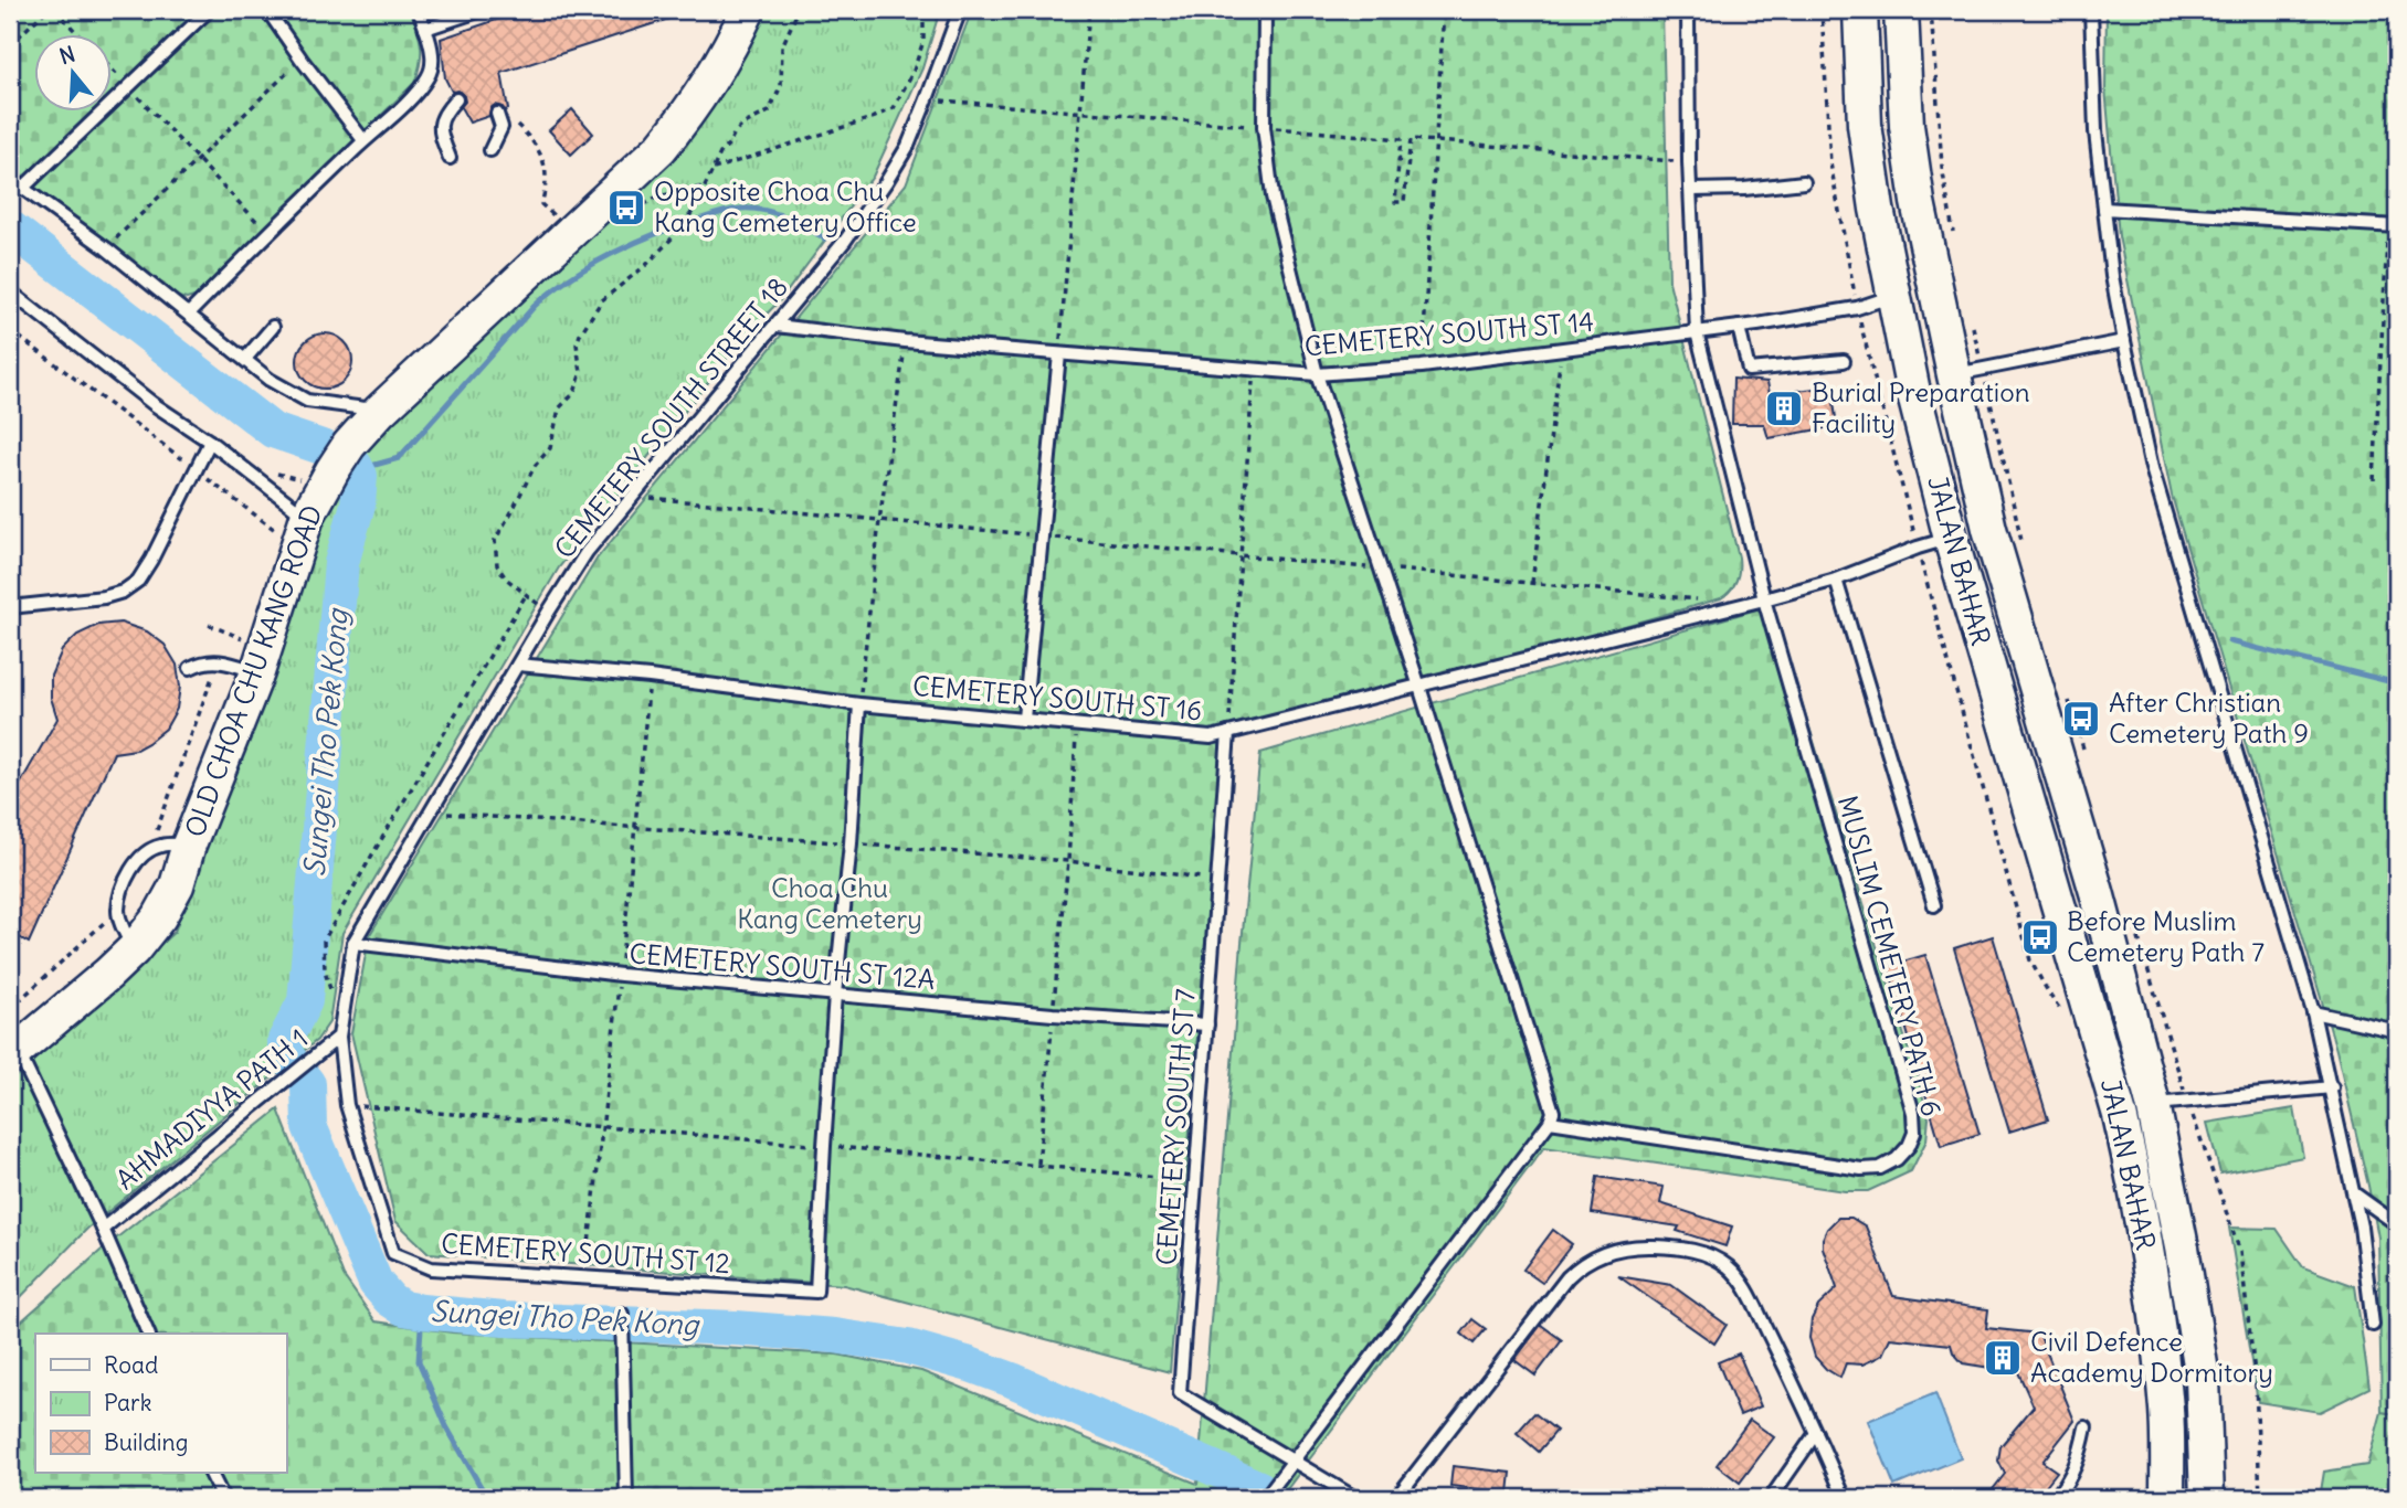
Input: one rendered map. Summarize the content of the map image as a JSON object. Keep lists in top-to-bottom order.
{
  "streets": {
    "main road": ["JALAN BAHAR", "OLD CHOA CHU KANG ROAD"],
    "lane": [
      "CEMETERY SOUTH ST 14",
      "CEMETERY SOUTH STREET 18",
      "CEMETERY SOUTH ST 16",
      "MUSLIM CEMETERY PATH 6",
      "CEMETERY SOUTH ST 12A",
      "AHMADIYYA PATH 1",
      "CEMETERY SOUTH ST 7",
      "CEMETERY SOUTH ST 12"
    ]
  },
  "crossings": [
    ["CEMETERY SOUTH ST 14", "CEMETERY SOUTH STREET 18"],
    ["CEMETERY SOUTH ST 14", "JALAN BAHAR"],
    ["CEMETERY SOUTH ST 14", "MUSLIM CEMETERY PATH 6"],
    ["CEMETERY SOUTH STREET 18", "CEMETERY SOUTH ST 16"],
    ["CEMETERY SOUTH STREET 18", "CEMETERY SOUTH ST 12A"],
    ["CEMETERY SOUTH STREET 18", "AHMADIYYA PATH 1"],
    ["JALAN BAHAR", "CEMETERY SOUTH ST 16"],
    ["CEMETERY SOUTH ST 16", "MUSLIM CEMETERY PATH 6"],
    ["CEMETERY SOUTH ST 16", "CEMETERY SOUTH ST 7"],
    ["CEMETERY SOUTH ST 12A", "CEMETERY SOUTH ST 7"],
    ["AHMADIYYA PATH 1", "CEMETERY SOUTH ST 12"]
  ],
  "water": ["Sungei Tho Pek Kong"],
  "parks": ["Choa Chu Kang Cemetery"],
  "places": {
    "bus stop": ["Opposite Choa Chu Kang Cemetery Office", "After Christian Cemetery Path 9", "Before Muslim Cemetery Path 7"],
    "building": ["Burial Preparation Facility", "Civil Defence Academy Dormitory"]
  },
  "legend": ["Road", "Park", "Building"],
  "north": "top"
}
